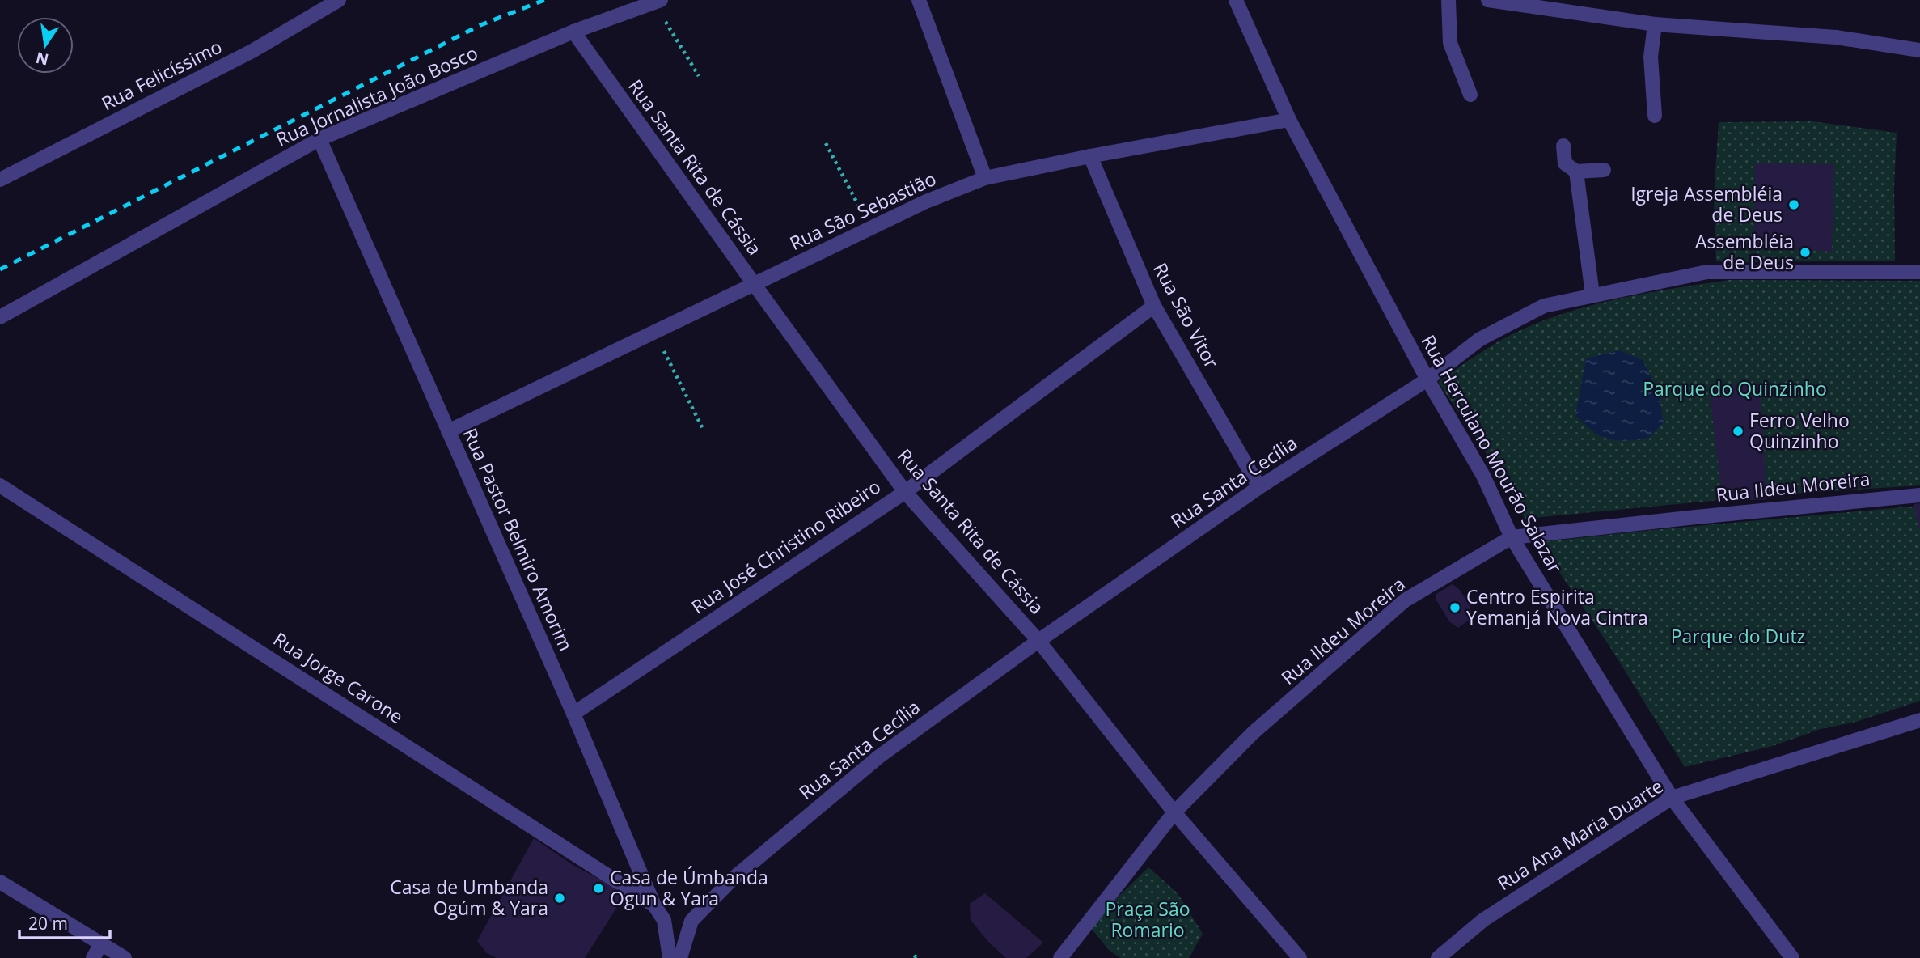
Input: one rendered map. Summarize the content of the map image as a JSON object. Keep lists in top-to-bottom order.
{
  "streets": {
    "street": [
      "Rua Felicíssimo",
      "Rua Jornalista João Bosco",
      "Rua Santa Rita de Cássia",
      "Rua São Sebastião",
      "Rua São Vitor",
      "Rua Herculano Mourão Salazar",
      "Rua Santa Cecília",
      "Rua Ildeu Moreira",
      "Rua Pastor Belmiro Amorim",
      "Rua José Christino Ribeiro",
      "Rua Jorge Carone",
      "Rua Ana Maria Duarte"
    ]
  },
  "crossings": [
    ["Rua Jornalista João Bosco", "Rua Santa Rita de Cássia"],
    ["Rua Jornalista João Bosco", "Rua Pastor Belmiro Amorim"],
    ["Rua Santa Rita de Cássia", "Rua São Sebastião"],
    ["Rua Santa Rita de Cássia", "Rua Santa Cecília"],
    ["Rua Santa Rita de Cássia", "Rua Ildeu Moreira"],
    ["Rua Santa Rita de Cássia", "Rua José Christino Ribeiro"],
    ["Rua São Sebastião", "Rua São Vitor"],
    ["Rua São Sebastião", "Rua Herculano Mourão Salazar"],
    ["Rua São Sebastião", "Rua Pastor Belmiro Amorim"],
    ["Rua São Vitor", "Rua Santa Cecília"],
    ["Rua São Vitor", "Rua José Christino Ribeiro"],
    ["Rua Herculano Mourão Salazar", "Rua Santa Cecília"],
    ["Rua Herculano Mourão Salazar", "Rua Ildeu Moreira"],
    ["Rua Herculano Mourão Salazar", "Rua Ana Maria Duarte"],
    ["Rua Pastor Belmiro Amorim", "Rua José Christino Ribeiro"],
    ["Rua Pastor Belmiro Amorim", "Rua Jorge Carone"]
  ],
  "parks": ["Parque do Quinzinho", "Parque do Dutz", "Praça São Romario"],
  "places": [
    "Igreja Assembléia de Deus",
    "Assembléia de Deus",
    "Ferro Velho Quinzinho",
    "Centro Espirita Yemanjá Nova Cintra",
    "Casa de Úmbanda Ogun & Yara",
    "Casa de Umbanda Ogúm & Yara"
  ],
  "scale_bar": "20 m",
  "north": "bottom"
}
